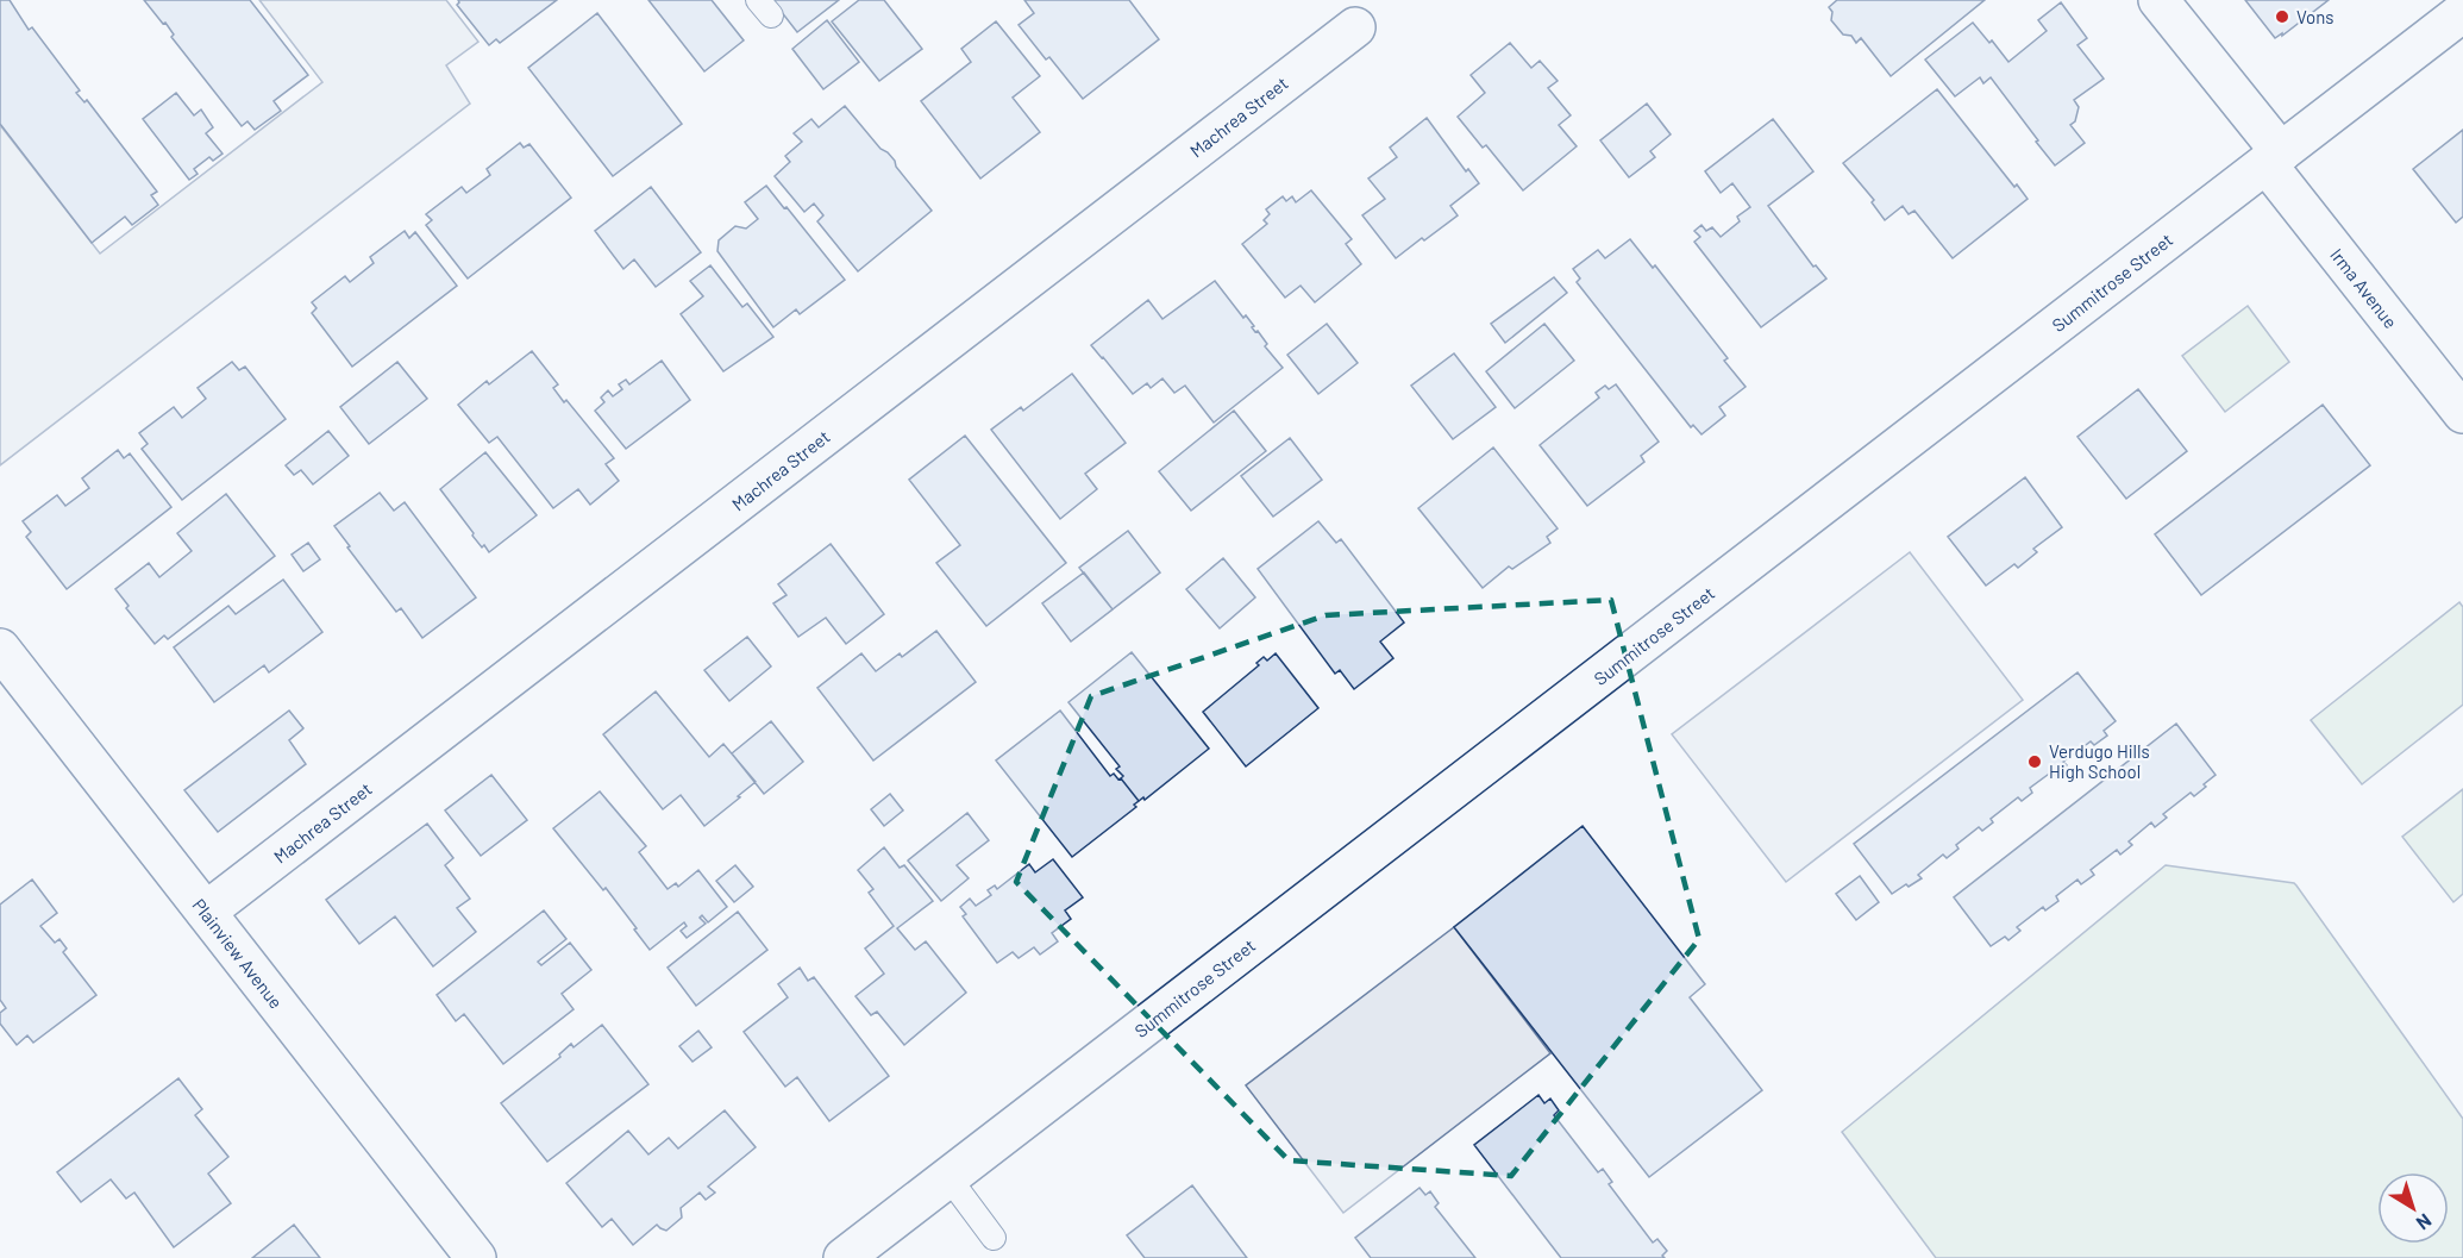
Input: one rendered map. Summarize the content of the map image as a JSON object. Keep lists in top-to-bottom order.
{
  "streets": {
    "street": [
      "Machrea Street",
      "Summitrose Street",
      "Irma Avenue",
      "Plainview Avenue"
    ]
  },
  "crossings": [
    ["Machrea Street", "Plainview Avenue"],
    ["Summitrose Street", "Irma Avenue"]
  ],
  "places": ["Vons", "Verdugo Hills High School"],
  "north": "bottom right"
}
